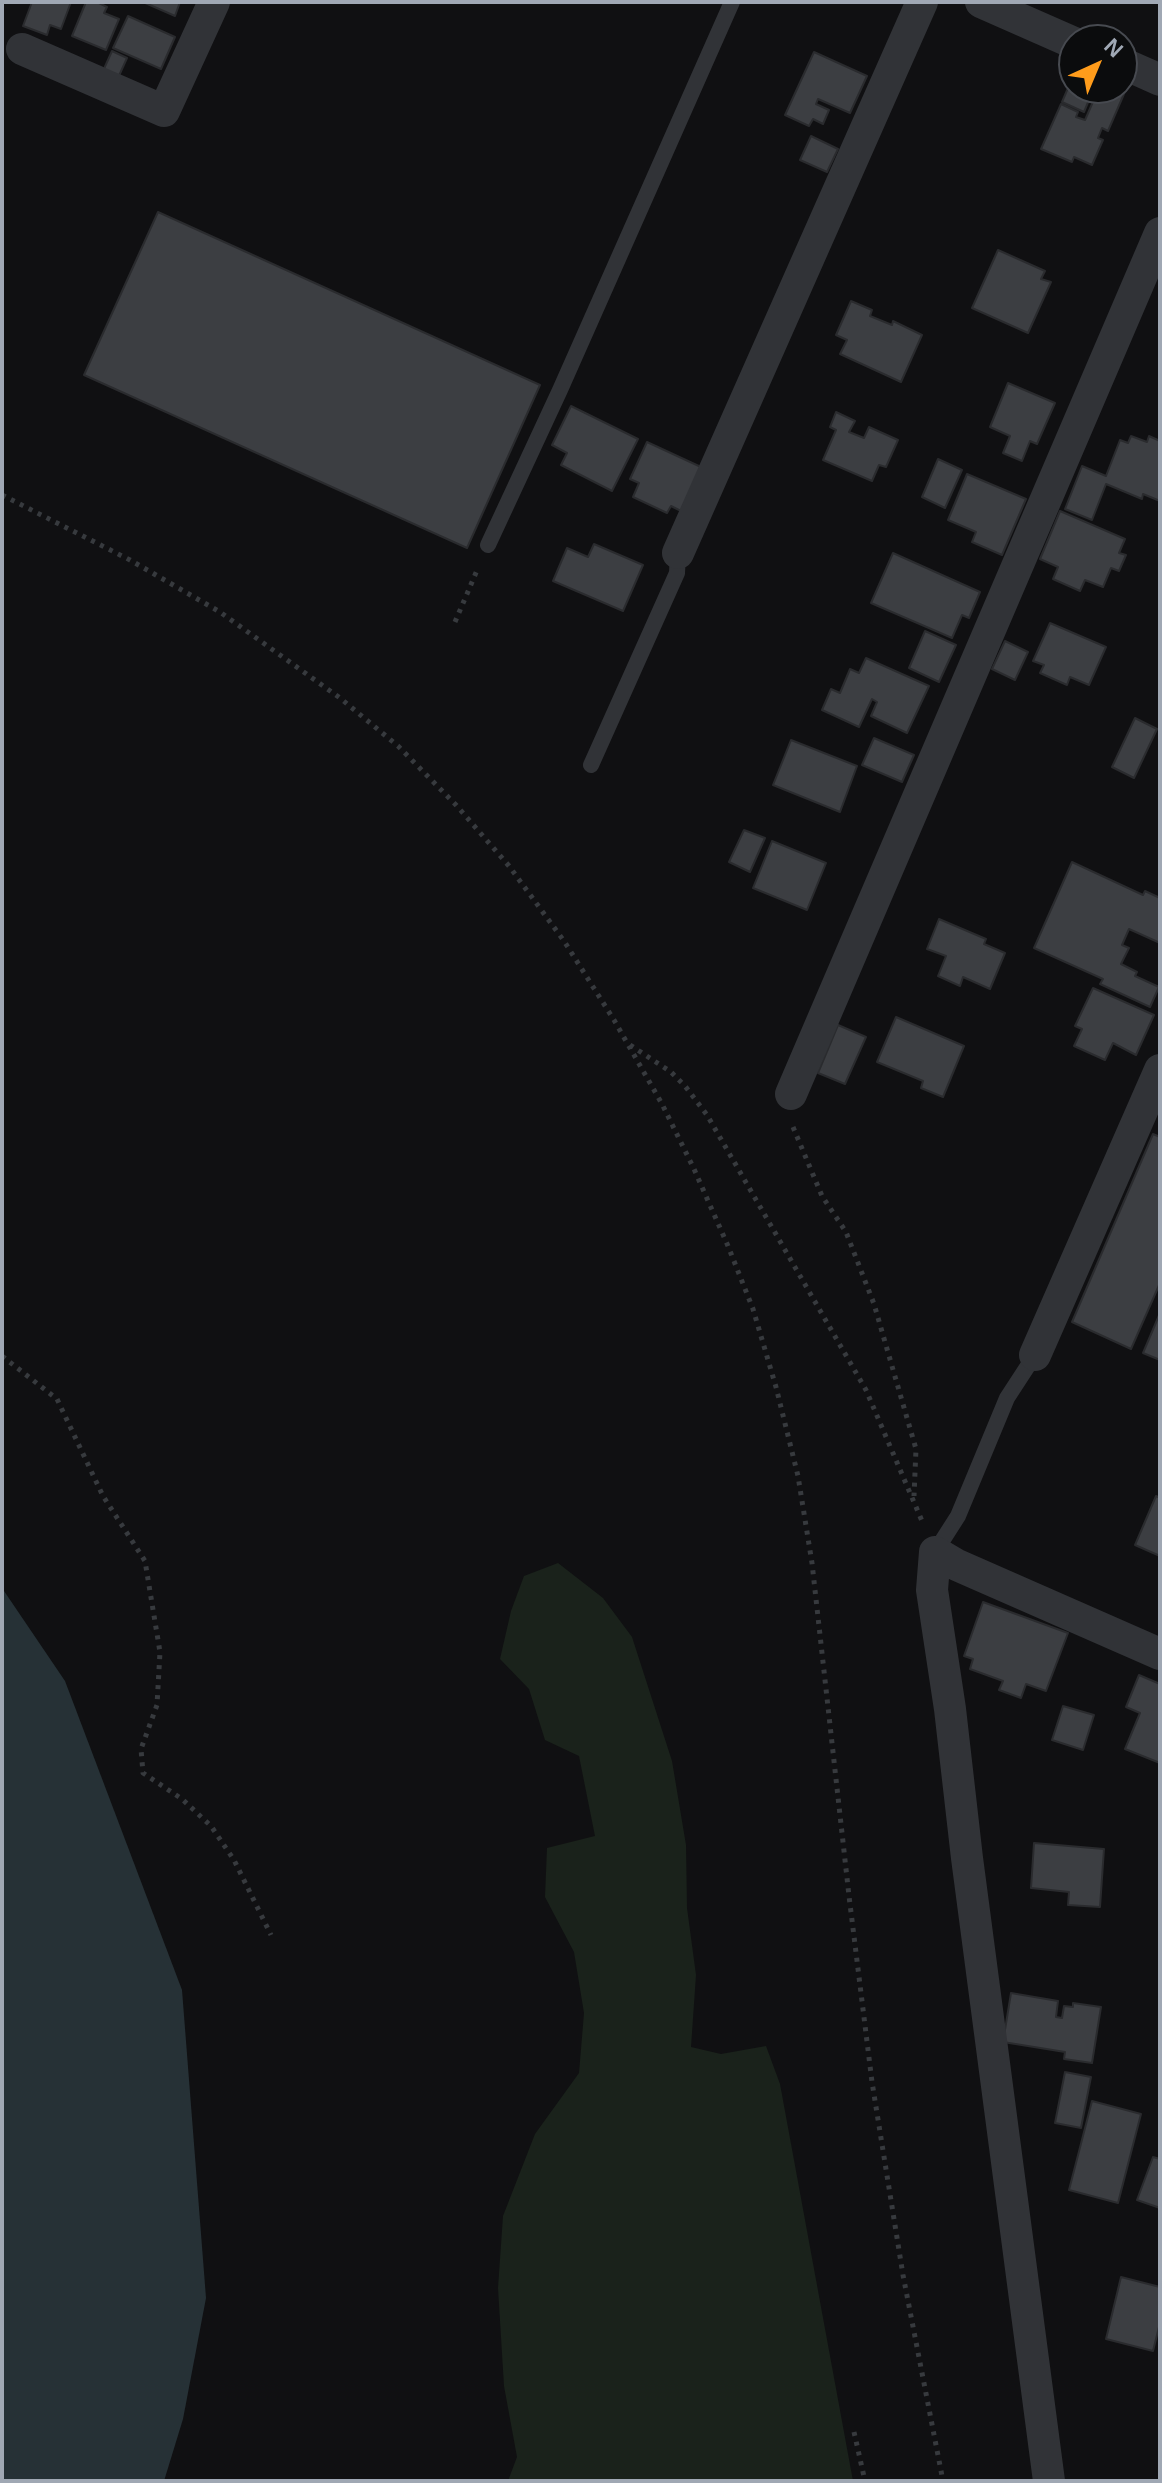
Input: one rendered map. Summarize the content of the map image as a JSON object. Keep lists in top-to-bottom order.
{
  "north": "top right"
}
